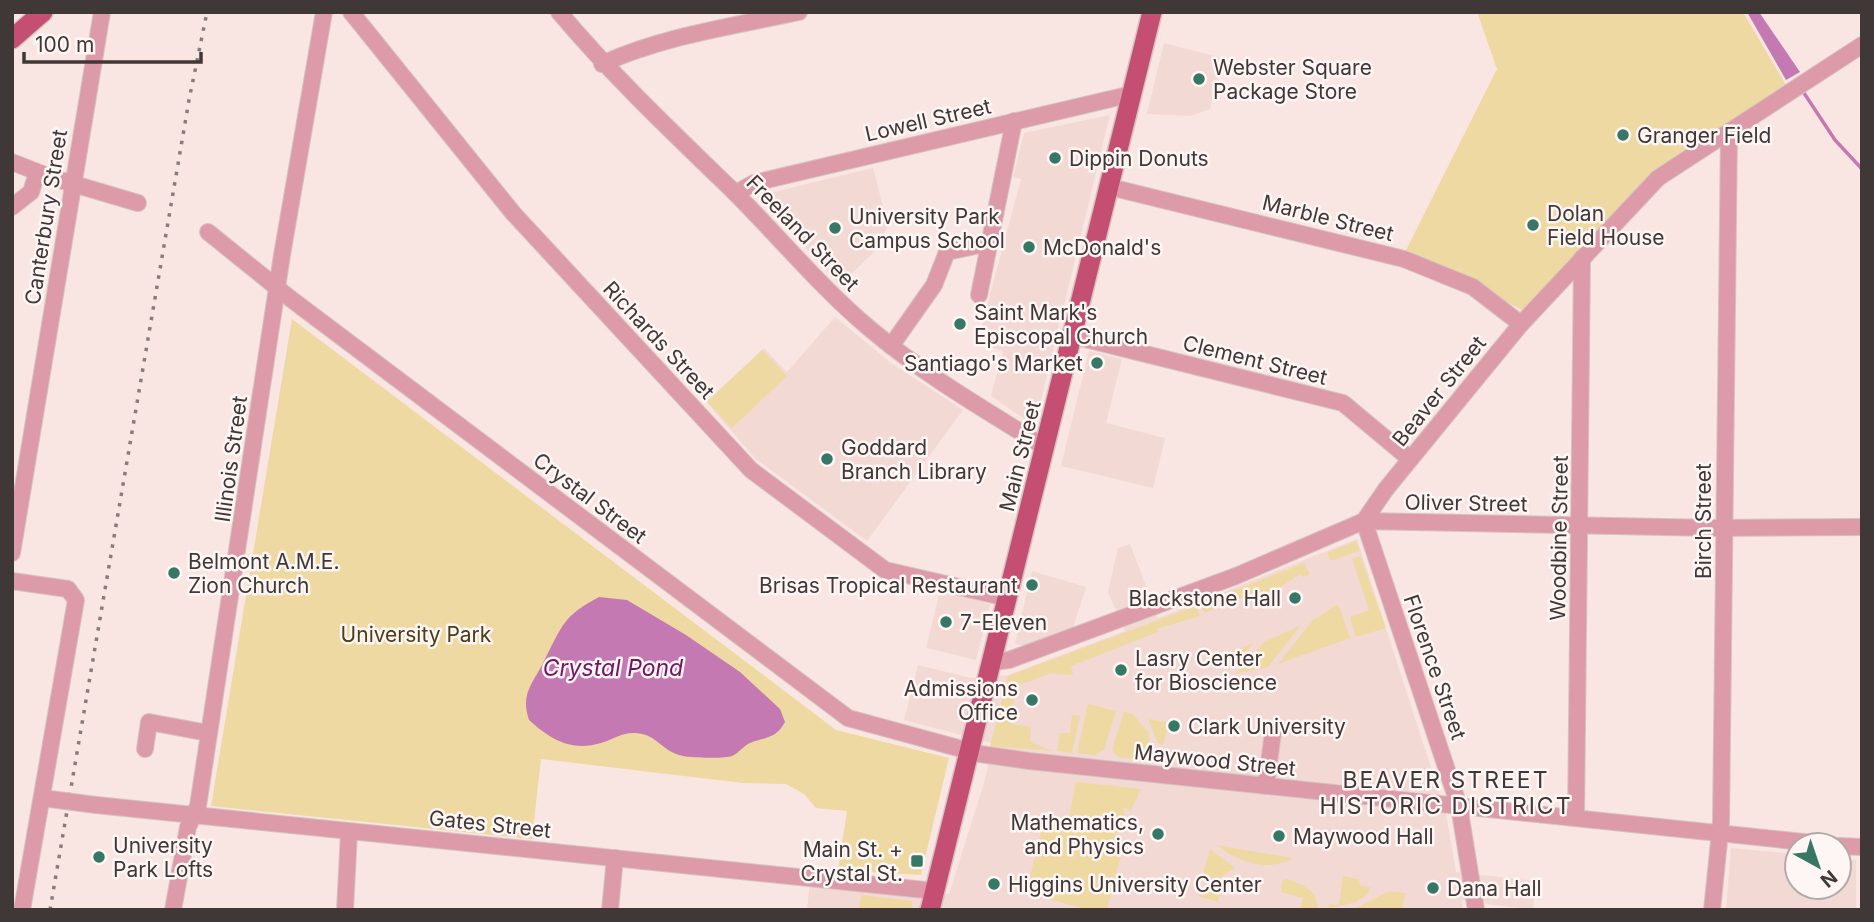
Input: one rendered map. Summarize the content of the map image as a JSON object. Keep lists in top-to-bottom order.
{
  "streets": {
    "main road": ["Main Street"],
    "street": [
      "Lowell Street",
      "Canterbury Street",
      "Marble Street",
      "Freeland Street",
      "Richards Street",
      "Clement Street",
      "Beaver Street",
      "Illinois Street",
      "Crystal Street",
      "Oliver Street",
      "Birch Street",
      "Woodbine Street",
      "Florence Street",
      "Maywood Street",
      "Gates Street"
    ]
  },
  "crossings": [
    ["Lowell Street", "Freeland Street"],
    ["Lowell Street", "Main Street"],
    ["Marble Street", "Beaver Street"],
    ["Marble Street", "Main Street"],
    ["Freeland Street", "Main Street"],
    ["Richards Street", "Main Street"],
    ["Clement Street", "Beaver Street"],
    ["Clement Street", "Main Street"],
    ["Beaver Street", "Oliver Street"],
    ["Beaver Street", "Birch Street"],
    ["Beaver Street", "Woodbine Street"],
    ["Beaver Street", "Florence Street"],
    ["Main Street", "Crystal Street"],
    ["Main Street", "Maywood Street"],
    ["Main Street", "Gates Street"],
    ["Illinois Street", "Crystal Street"],
    ["Illinois Street", "Gates Street"],
    ["Crystal Street", "Maywood Street"],
    ["Oliver Street", "Birch Street"],
    ["Oliver Street", "Woodbine Street"],
    ["Oliver Street", "Florence Street"],
    ["Birch Street", "Maywood Street"],
    ["Woodbine Street", "Maywood Street"],
    ["Florence Street", "Maywood Street"]
  ],
  "districts": ["BEAVER STREET HISTORIC DISTRICT"],
  "water": ["Crystal Pond"],
  "parks": ["University Park"],
  "places": {
    "other": [
      "Webster Square Package Store",
      "Granger Field",
      "Dippin Donuts",
      "Dolan Field House",
      "University Park Campus School",
      "McDonald's",
      "Saint Mark's Episcopal Church",
      "Santiago's Market",
      "Goddard Branch Library",
      "Belmont A.M.E. Zion Church",
      "Brisas Tropical Restaurant",
      "Blackstone Hall",
      "7-Eleven",
      "Lasry Center for Bioscience",
      "Admissions Office",
      "Clark University",
      "Mathematics, and Physics",
      "Maywood Hall",
      "University Park Lofts",
      "Higgins University Center",
      "Dana Hall"
    ],
    "transit": ["Main St. + Crystal St."]
  },
  "scale_bar": "100 m",
  "north": "bottom right"
}
